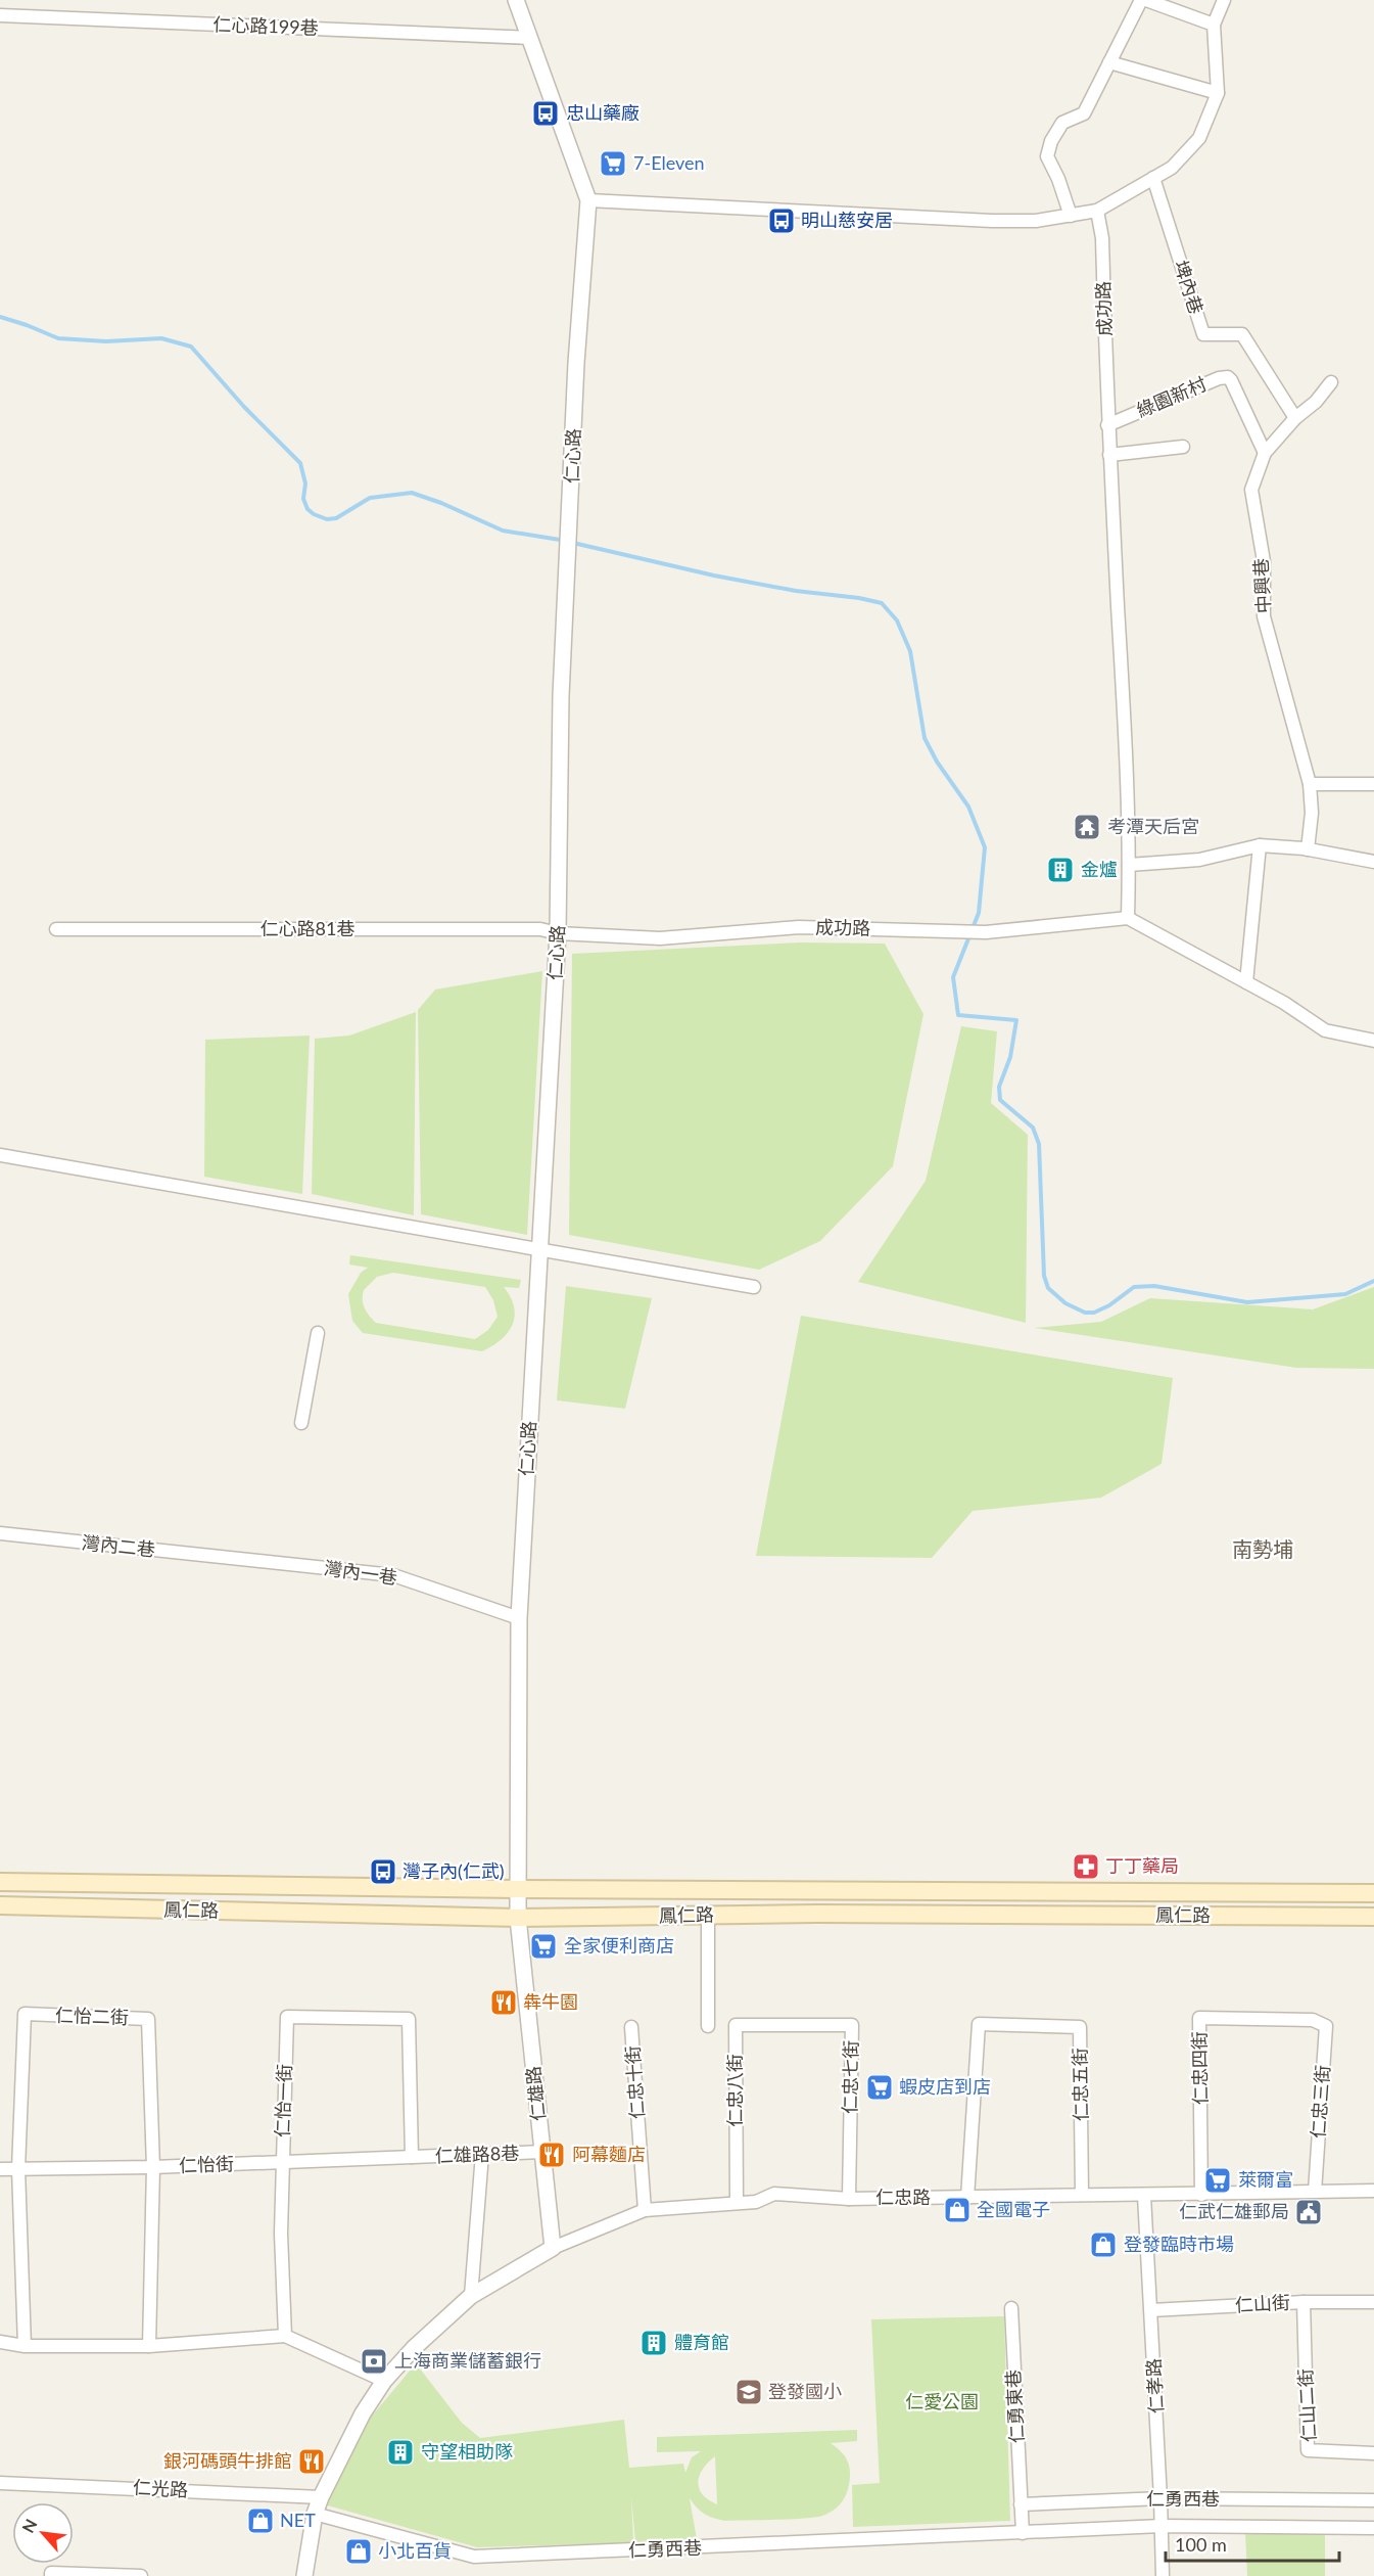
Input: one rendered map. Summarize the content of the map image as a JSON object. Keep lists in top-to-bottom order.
{
  "streets": {
    "main road": ["鳳仁路"],
    "street": [
      "仁心路199巷",
      "埤內巷",
      "成功路",
      "綠園新村",
      "仁心路",
      "中興巷",
      "仁心路81巷",
      "灣內二巷",
      "灣內一巷",
      "仁怡二街",
      "仁忠四街",
      "仁忠七街",
      "仁忠十街",
      "仁忠五街",
      "仁忠八街",
      "仁雄路",
      "仁怡一街",
      "仁忠三街",
      "仁雄路8巷",
      "仁怡街",
      "仁忠路",
      "仁山街",
      "仁孝路",
      "仁山二街",
      "仁勇東巷",
      "仁光路",
      "仁勇西巷"
    ]
  },
  "crossings": [
    ["仁心路199巷", "仁心路"],
    ["埤內巷", "中興巷"],
    ["成功路", "綠園新村"],
    ["成功路", "仁心路"],
    ["成功路", "仁心路81巷"],
    ["綠園新村", "中興巷"],
    ["仁心路", "仁心路81巷"],
    ["仁心路", "灣內一巷"],
    ["仁心路", "鳳仁路"],
    ["仁心路", "仁雄路"],
    ["灣內二巷", "灣內一巷"],
    ["鳳仁路", "仁雄路"],
    ["仁怡二街", "仁怡街"],
    ["仁忠四街", "仁忠三街"],
    ["仁忠四街", "仁忠路"],
    ["仁忠七街", "仁忠八街"],
    ["仁忠七街", "仁忠路"],
    ["仁忠十街", "仁忠路"],
    ["仁忠五街", "仁忠路"],
    ["仁忠八街", "仁忠路"],
    ["仁雄路", "仁雄路8巷"],
    ["仁雄路", "仁忠路"],
    ["仁怡一街", "仁雄路8巷"],
    ["仁怡一街", "仁怡街"],
    ["仁忠三街", "仁忠路"],
    ["仁雄路8巷", "仁怡街"],
    ["仁忠路", "仁孝路"],
    ["仁山街", "仁孝路"],
    ["仁山街", "仁山二街"],
    ["仁孝路", "仁勇西巷"],
    ["仁勇東巷", "仁勇西巷"]
  ],
  "districts": ["南勢埔"],
  "parks": ["仁愛公園"],
  "places": {
    "bus stop": ["忠山藥廠", "明山慈安居", "灣子內(仁武)"],
    "supermarket": [
      "7-Eleven",
      "全家便利商店",
      "蝦皮店到店",
      "萊爾富"
    ],
    "temple": ["考潭天后宮"],
    "building": ["金爐", "體育館", "守望相助隊"],
    "pharmacy": ["丁丁藥局"],
    "restaurant": ["犇牛園", "阿幕麵店", "銀河碼頭牛排館"],
    "shop": [
      "全國電子",
      "登發臨時市場",
      "NET",
      "小北百貨"
    ],
    "public building": ["仁武仁雄郵局"],
    "bank": ["上海商業儲蓄銀行"],
    "school or university": ["登發國小"]
  },
  "scale_bar": "100 m",
  "north": "top left"
}
